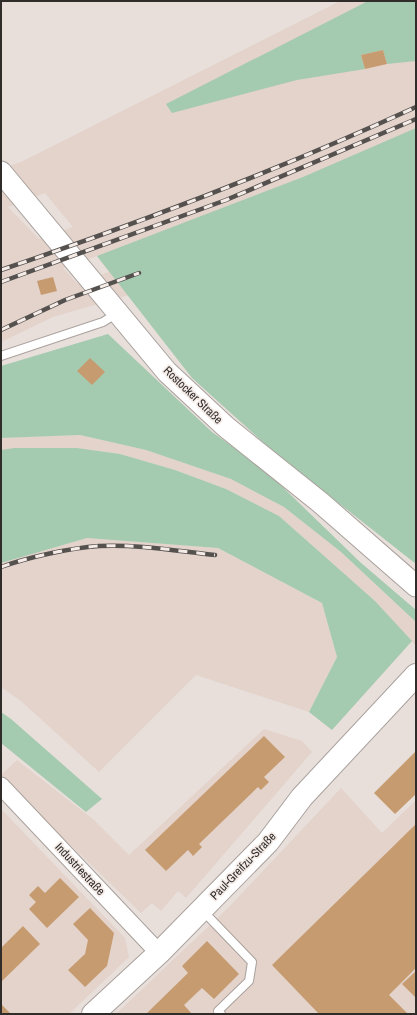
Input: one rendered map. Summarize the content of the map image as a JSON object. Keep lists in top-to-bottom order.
{
  "streets": {
    "main road": ["Paul-Greifzu-Straße"],
    "street": ["Rostocker Straße", "Industriestraße"]
  },
  "crossings": [
    ["Paul-Greifzu-Straße", "Industriestraße"]
  ]
}
